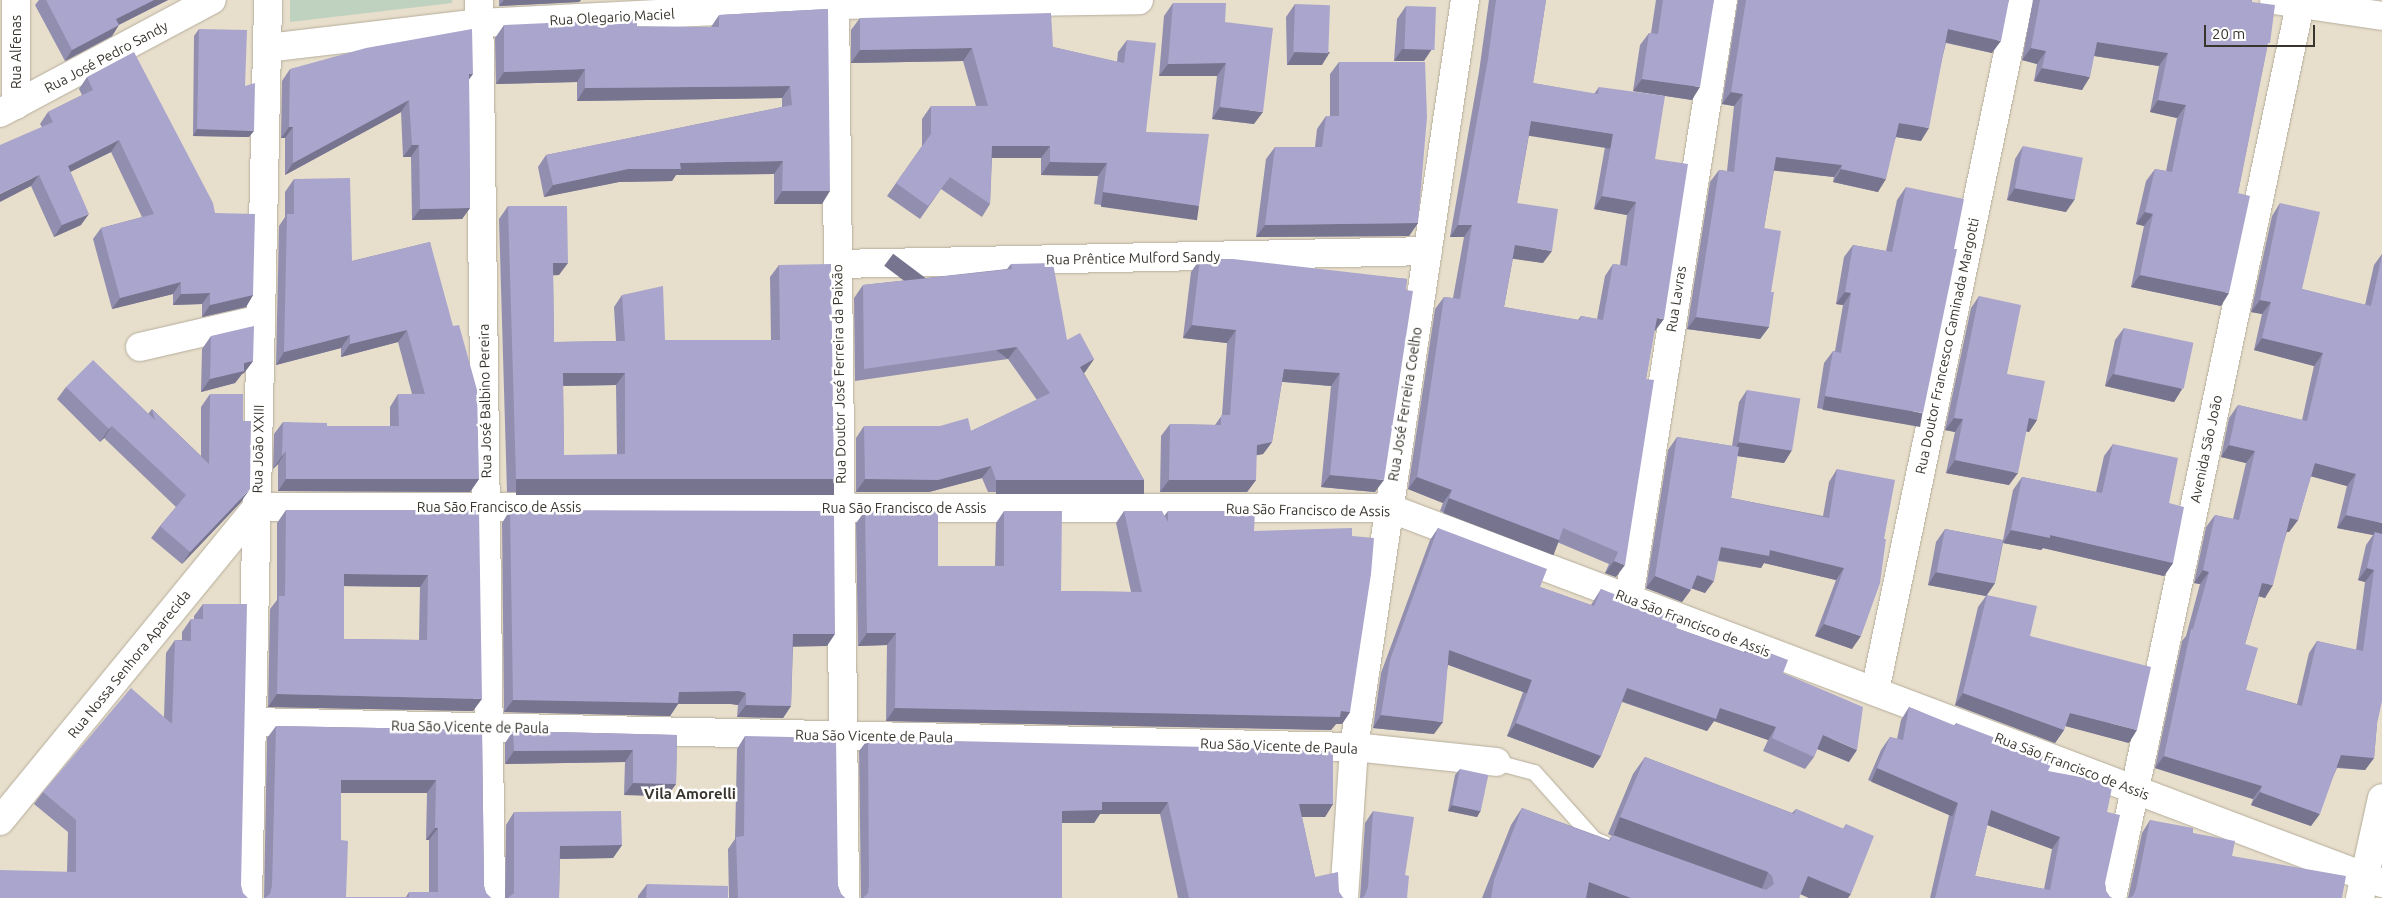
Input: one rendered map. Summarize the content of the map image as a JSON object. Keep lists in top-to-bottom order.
{
  "streets": {
    "street": [
      "Rua Olegario Maciel",
      "Rua Alfenas",
      "Rua José Pedro Sandy",
      "Rua Prêntice Mulford Sandy",
      "Rua Lavras",
      "Rua Doutor Francesco Caminada Margotti",
      "Rua Doutor José Ferreira da Paixão",
      "Rua José Balbino Pereira",
      "Rua José Ferreira Coelho",
      "Rua João XXIII",
      "Avenida São João",
      "Rua São Francisco de Assis",
      "Rua Nossa Senhora Aparecida",
      "Rua São Vicente de Paula"
    ]
  },
  "crossings": [
    ["Rua Olegario Maciel", "Rua Doutor José Ferreira da Paixão"],
    ["Rua Olegario Maciel", "Rua José Balbino Pereira"],
    ["Rua Olegario Maciel", "Rua João XXIII"],
    ["Rua Alfenas", "Rua José Pedro Sandy"],
    ["Rua Prêntice Mulford Sandy", "Rua Doutor José Ferreira da Paixão"],
    ["Rua Prêntice Mulford Sandy", "Rua José Ferreira Coelho"],
    ["Rua Lavras", "Rua São Francisco de Assis"],
    ["Rua Doutor Francesco Caminada Margotti", "Rua São Francisco de Assis"],
    ["Rua Doutor José Ferreira da Paixão", "Rua São Francisco de Assis"],
    ["Rua Doutor José Ferreira da Paixão", "Rua São Vicente de Paula"],
    ["Rua José Balbino Pereira", "Rua São Francisco de Assis"],
    ["Rua José Balbino Pereira", "Rua São Vicente de Paula"],
    ["Rua José Ferreira Coelho", "Rua São Francisco de Assis"],
    ["Rua José Ferreira Coelho", "Rua São Vicente de Paula"],
    ["Rua João XXIII", "Rua São Francisco de Assis"],
    ["Rua João XXIII", "Rua Nossa Senhora Aparecida"],
    ["Rua João XXIII", "Rua São Vicente de Paula"],
    ["Avenida São João", "Rua São Francisco de Assis"],
    ["Rua São Francisco de Assis", "Rua Nossa Senhora Aparecida"]
  ],
  "districts": ["Vila Amorelli"],
  "scale_bar": "20 m"
}
